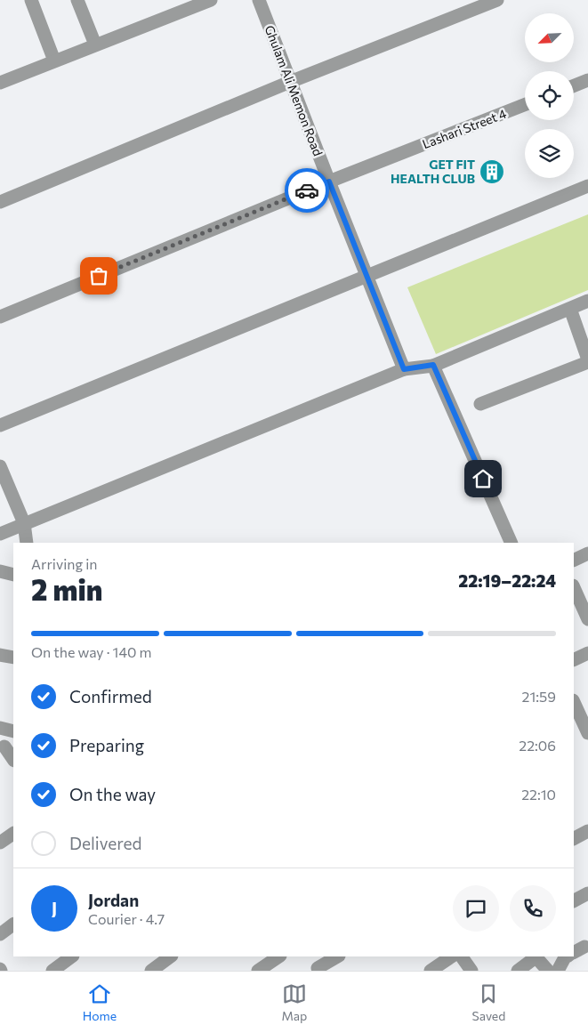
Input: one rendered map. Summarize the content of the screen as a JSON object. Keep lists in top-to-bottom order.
{
  "streets": {
    "street": ["Ghulam Ali Memon Road", "Lashari Street 4"]
  },
  "crossings": [
    ["Ghulam Ali Memon Road", "Lashari Street 4"]
  ],
  "places": {
    "building": ["GET FIT HEALTH CLUB"]
  },
  "north": "bottom left",
  "page": {
    "heading": ["2 min", "Arriving in", "22:19–22:24"],
    "panel": ["Jordan", "Courier · 4.7"],
    "bar": "On the way · 140 m",
    "list": [
      ["Confirmed", "21:59"],
      ["Preparing", "22:06"],
      ["On the way", "22:10"],
      "Delivered"
    ],
    "round": "J",
    "tabs": ["Home", "Map", "Saved"]
  }
}
